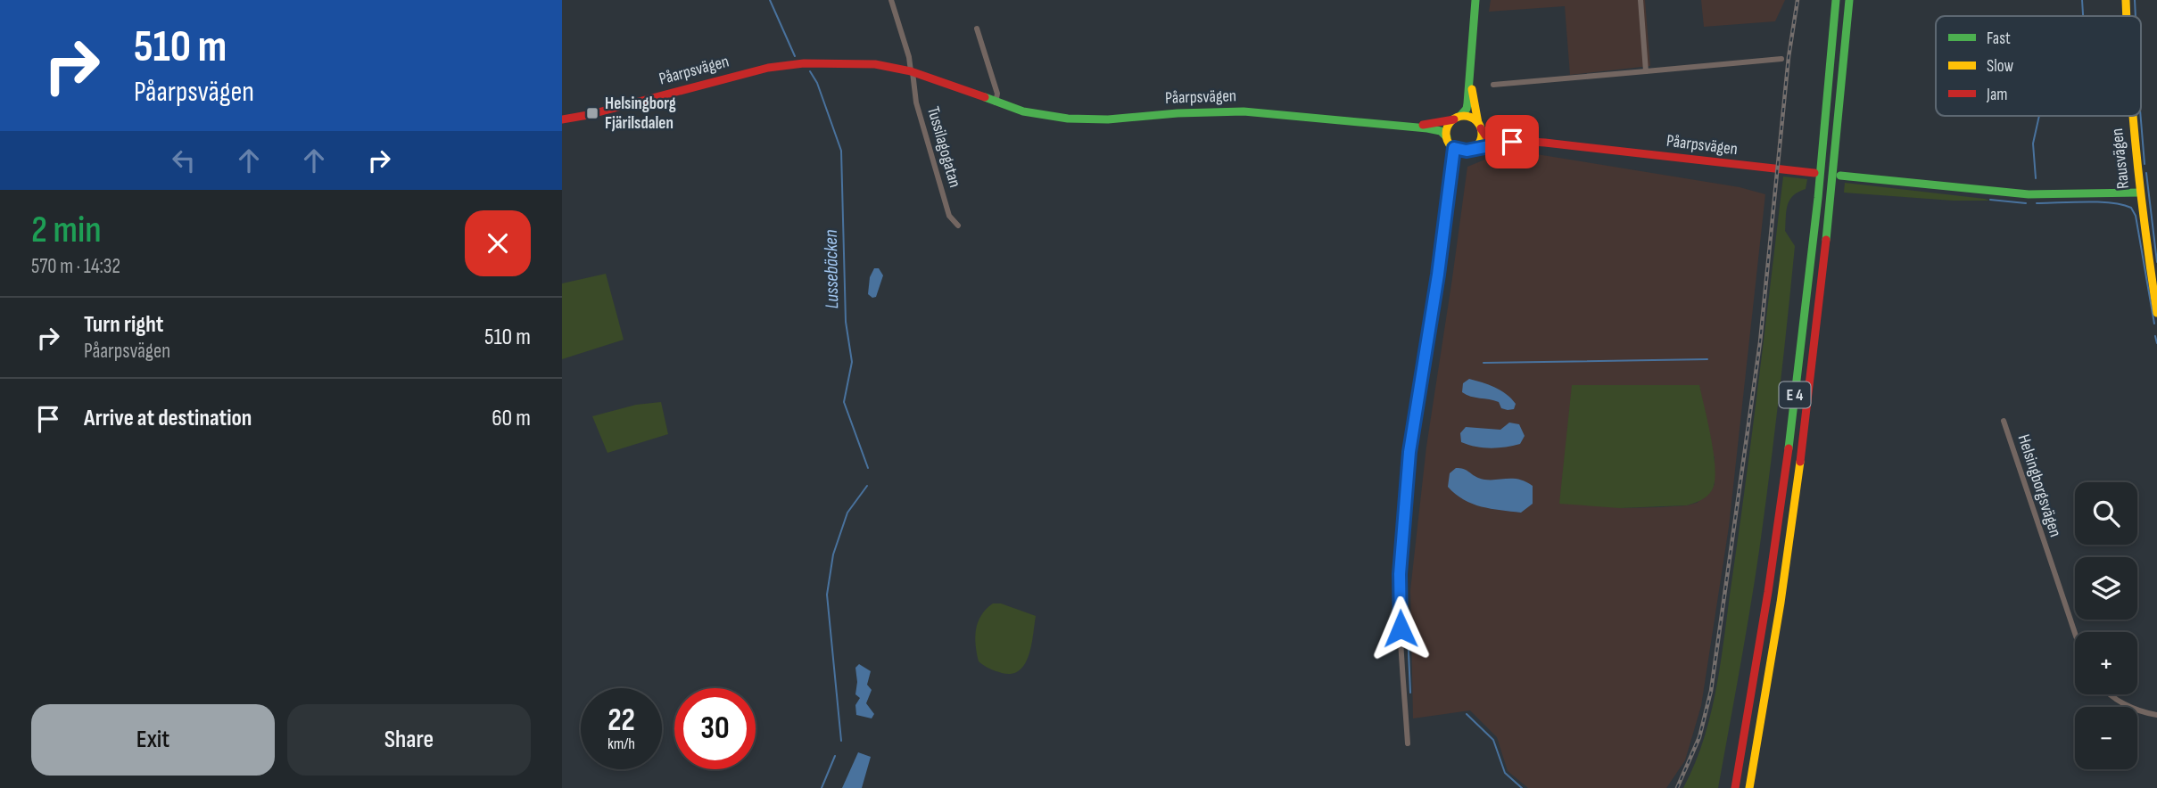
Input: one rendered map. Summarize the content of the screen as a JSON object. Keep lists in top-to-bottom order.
{
  "streets": {
    "main road": ["Påarpsvägen", "Rausvägen", "E 4"],
    "street": ["Tussilagogatan", "Helsingborgsvägen"]
  },
  "crossings": [
    ["Påarpsvägen", "Tussilagogatan"]
  ],
  "water": ["Lussebäcken"],
  "places": {
    "transit": ["Helsingborg Fjärilsdalen"]
  },
  "legend": ["Fast", "Slow", "Jam"],
  "page": {
    "turn": ["510 m", "Påarpsvägen"],
    "heading": ["2 min", "570 m · 14:32"],
    "list": [
      {
        "name": "Turn right",
        "note": "Påarpsvägen",
        "value": "510 m"
      },
      {
        "name": "Arrive at destination",
        "value": "60 m"
      }
    ],
    "map_buttons": ["+", "−"],
    "speed": "22 km/h",
    "limit": "30",
    "buttons": ["Exit", "Share"]
  }
}
